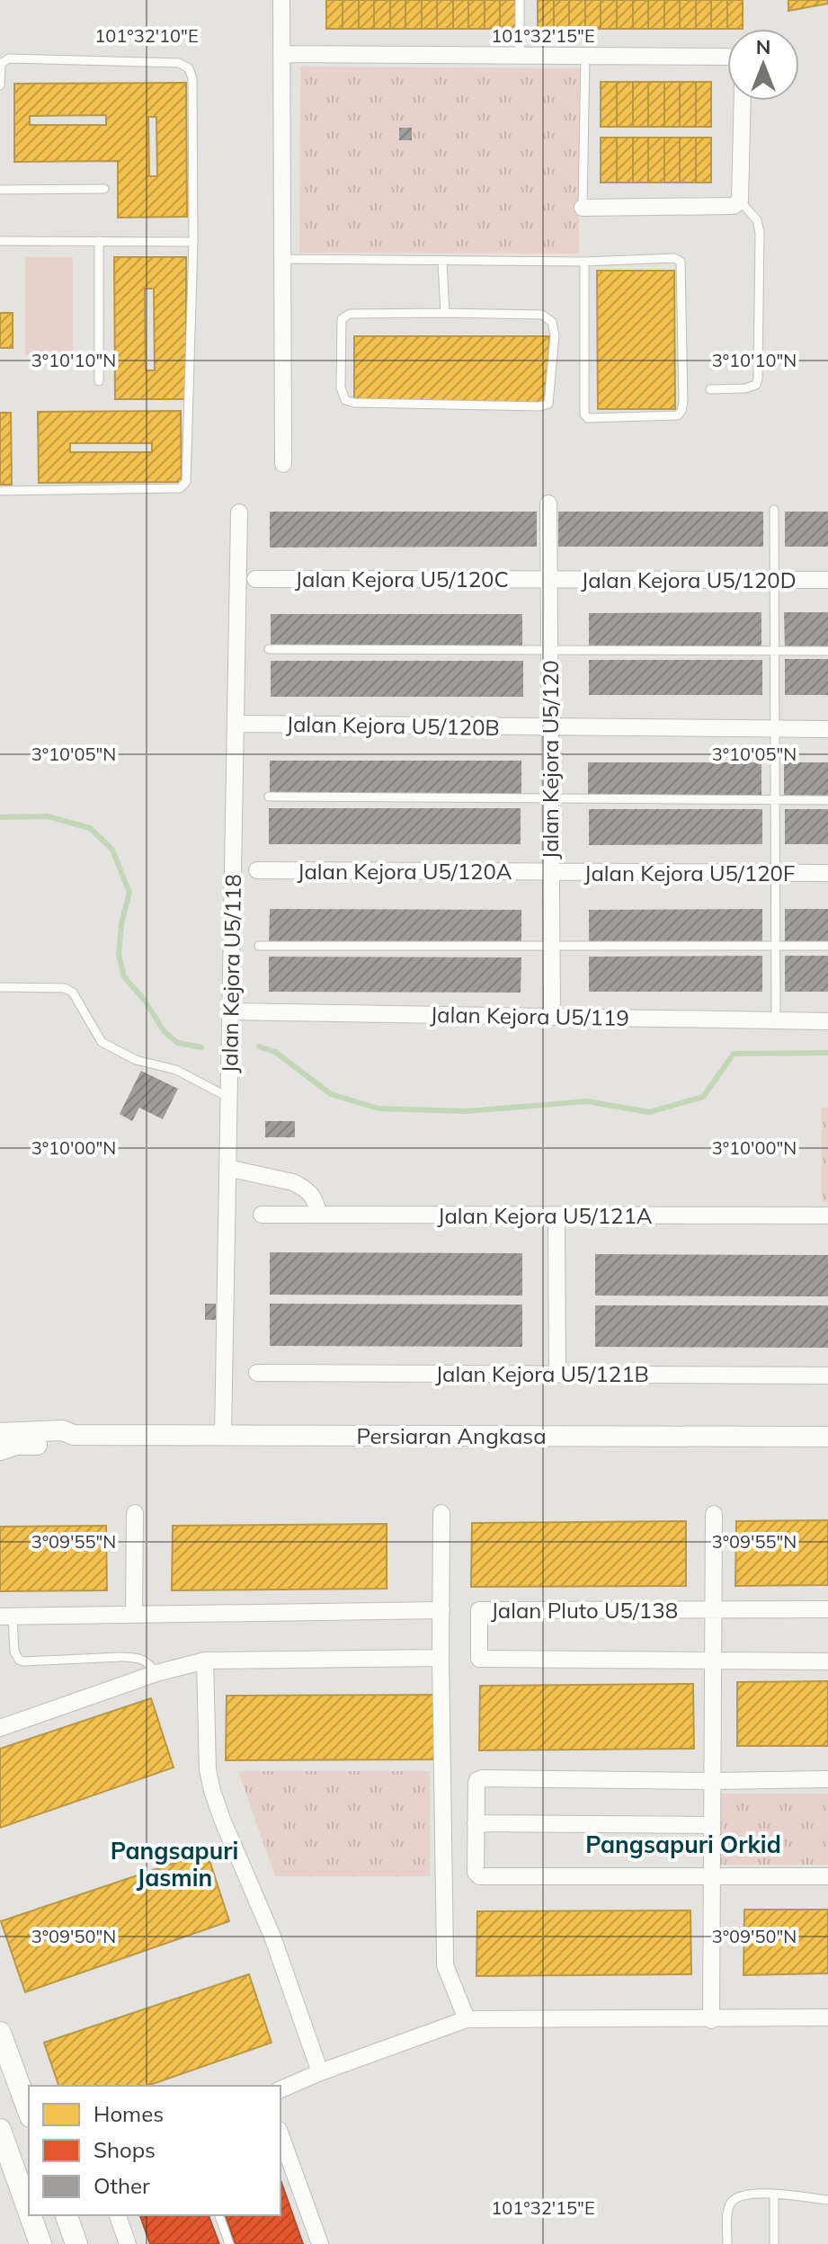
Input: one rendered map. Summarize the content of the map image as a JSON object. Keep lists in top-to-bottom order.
{
  "streets": {
    "street": [
      "Jalan Kejora U5/120C",
      "Jalan Kejora U5/120D",
      "Jalan Kejora U5/120B",
      "Jalan Kejora U5/120",
      "Jalan Kejora U5/120A",
      "Jalan Kejora U5/120F",
      "Jalan Kejora U5/118",
      "Jalan Kejora U5/119",
      "Jalan Kejora U5/121A",
      "Jalan Kejora U5/121B",
      "Persiaran Angkasa",
      "Jalan Pluto U5/138"
    ]
  },
  "crossings": [
    ["Jalan Kejora U5/120C", "Jalan Kejora U5/120D"],
    ["Jalan Kejora U5/120C", "Jalan Kejora U5/120"],
    ["Jalan Kejora U5/120D", "Jalan Kejora U5/120"],
    ["Jalan Kejora U5/120B", "Jalan Kejora U5/120"],
    ["Jalan Kejora U5/120B", "Jalan Kejora U5/118"],
    ["Jalan Kejora U5/120", "Jalan Kejora U5/120A"],
    ["Jalan Kejora U5/120", "Jalan Kejora U5/120F"],
    ["Jalan Kejora U5/120", "Jalan Kejora U5/119"],
    ["Jalan Kejora U5/120A", "Jalan Kejora U5/120F"],
    ["Jalan Kejora U5/118", "Jalan Kejora U5/119"],
    ["Jalan Kejora U5/118", "Persiaran Angkasa"]
  ],
  "districts": ["Pangsapuri Orkid", "Pangsapuri Jasmin"],
  "legend": ["Homes", "Shops", "Other"],
  "north": "top",
  "coordinates": [
    "101°32'10\"E",
    "101°32'15\"E",
    "3°10'10\"N",
    "3°10'05\"N",
    "3°10'00\"N",
    "3°09'55\"N",
    "3°09'50\"N"
  ]
}
